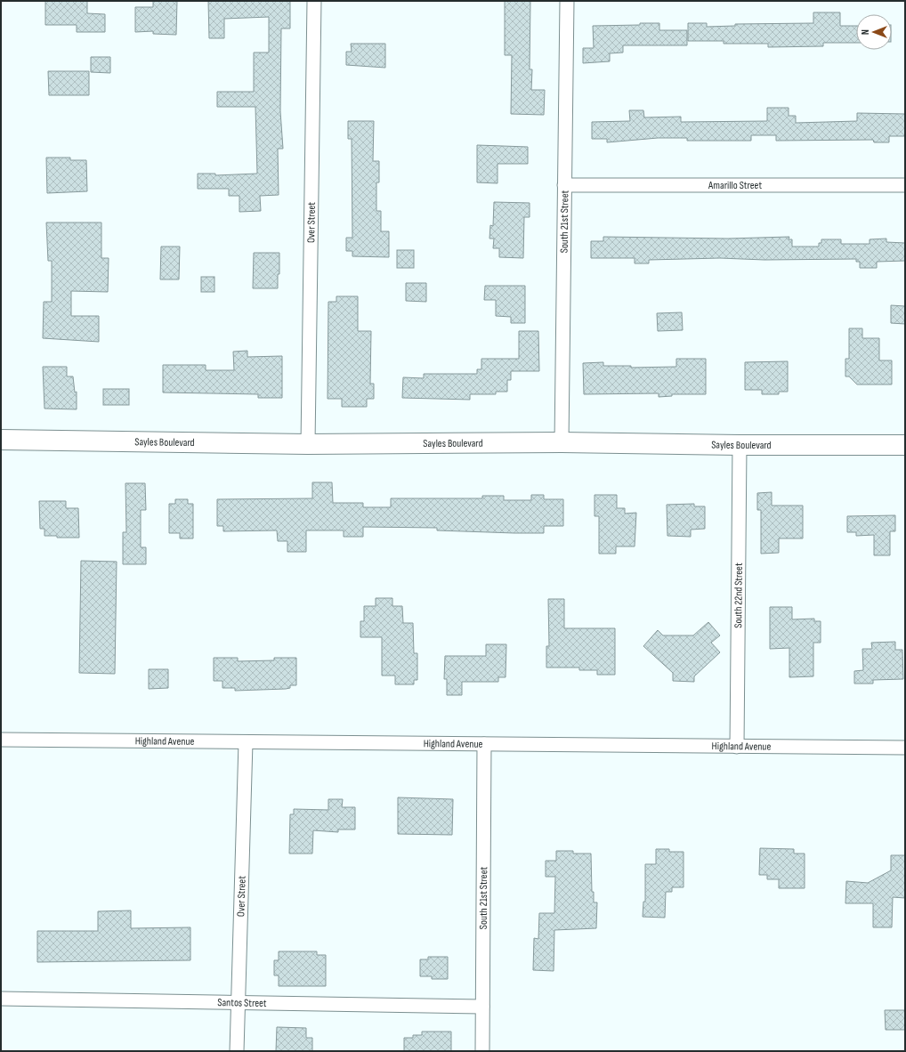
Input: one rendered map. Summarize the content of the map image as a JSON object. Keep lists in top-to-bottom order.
{
  "streets": {
    "main road": ["Sayles Boulevard"],
    "street": [
      "Amarillo Street",
      "South 21st Street",
      "Over Street",
      "South 22nd Street",
      "Highland Avenue",
      "Santos Street"
    ]
  },
  "crossings": [
    ["Amarillo Street", "South 21st Street"],
    ["South 21st Street", "Sayles Boulevard"],
    ["South 21st Street", "Highland Avenue"],
    ["South 21st Street", "Santos Street"],
    ["Over Street", "Sayles Boulevard"],
    ["Over Street", "Highland Avenue"],
    ["Over Street", "Santos Street"],
    ["Sayles Boulevard", "South 22nd Street"],
    ["South 22nd Street", "Highland Avenue"]
  ],
  "north": "left"
}
